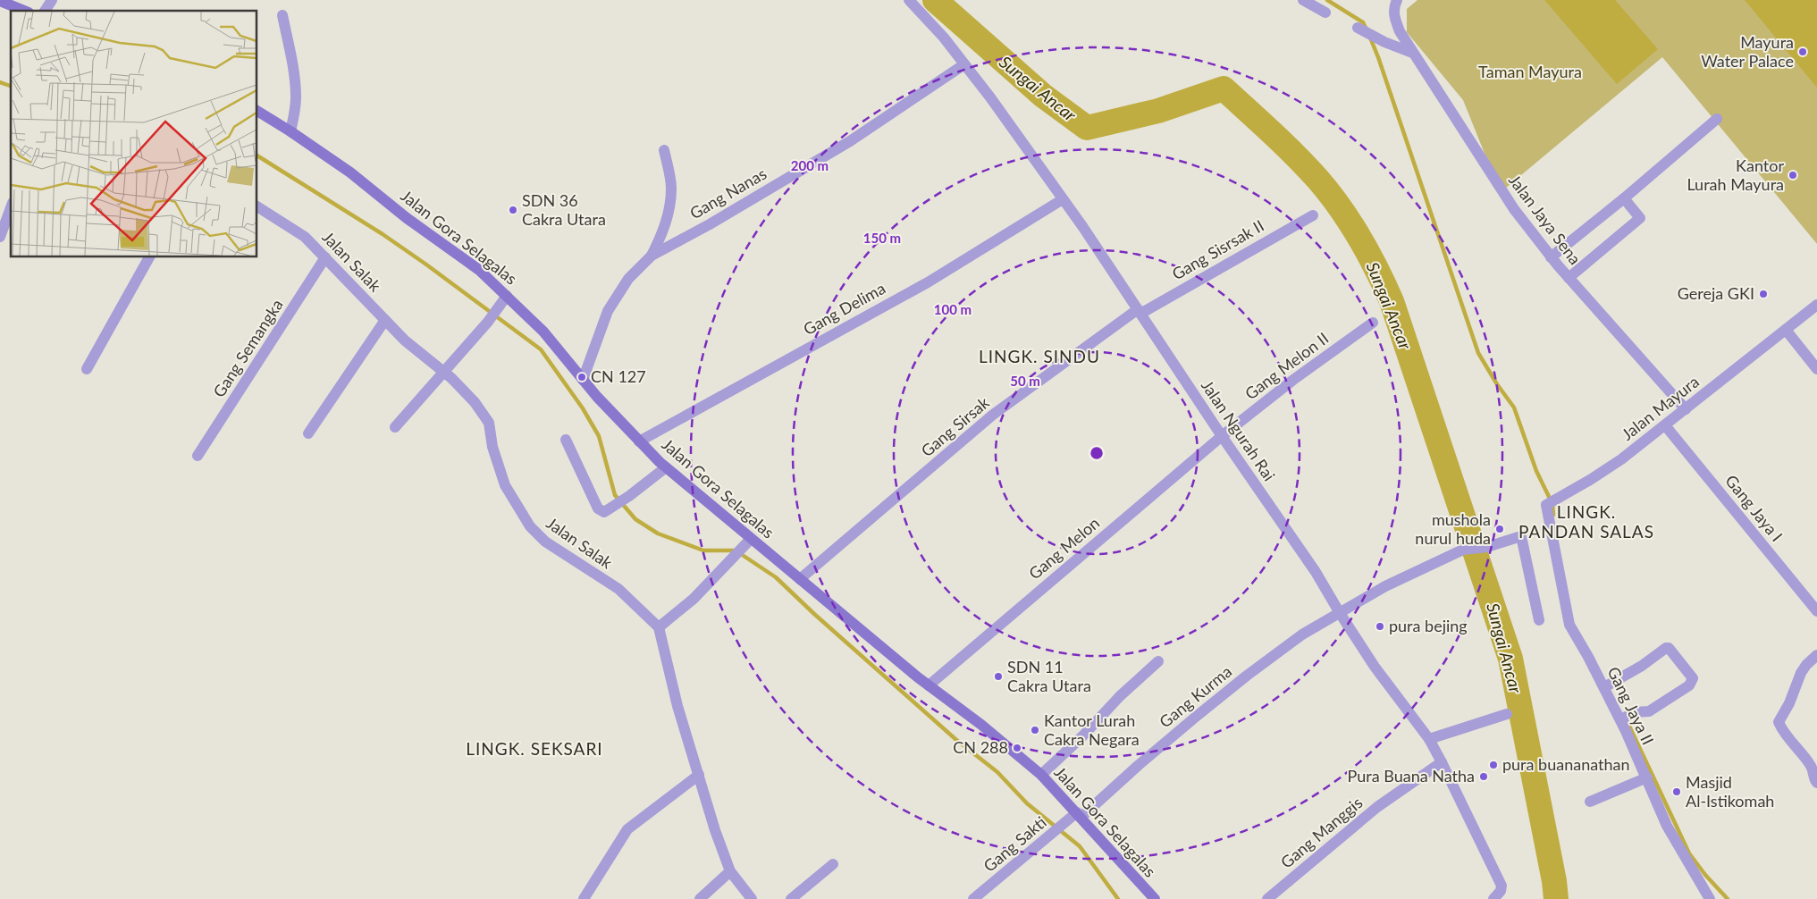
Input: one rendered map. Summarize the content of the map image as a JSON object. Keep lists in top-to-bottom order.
{
  "streets": {
    "street": [
      "Gang Nanas",
      "Jalan Jaya Sena",
      "Jalan Gora Selagalas",
      "Gang Sisrsak II",
      "Jalan Salak",
      "Gang Delima",
      "Gang Semangka",
      "Gang Melon II",
      "Jalan Mayura",
      "Gang Sirsak",
      "Jalan Ngurah Rai",
      "Gang Jaya I",
      "Gang Melon",
      "Gang Kurma",
      "Gang Jaya II",
      "Gang Manggis",
      "Gang Sakti"
    ]
  },
  "crossings": [
    ["Gang Nanas", "Jalan Gora Selagalas"],
    ["Gang Nanas", "Jalan Ngurah Rai"],
    ["Jalan Jaya Sena", "Jalan Mayura"],
    ["Jalan Gora Selagalas", "Gang Delima"],
    ["Jalan Gora Selagalas", "Gang Sirsak"],
    ["Jalan Gora Selagalas", "Gang Melon"],
    ["Jalan Gora Selagalas", "Gang Kurma"],
    ["Jalan Gora Selagalas", "Gang Sakti"],
    ["Gang Sisrsak II", "Gang Sirsak"],
    ["Gang Sisrsak II", "Jalan Ngurah Rai"],
    ["Jalan Salak", "Gang Semangka"],
    ["Gang Delima", "Jalan Ngurah Rai"],
    ["Gang Melon II", "Jalan Ngurah Rai"],
    ["Gang Melon II", "Gang Melon"],
    ["Jalan Mayura", "Gang Jaya I"],
    ["Jalan Mayura", "Gang Jaya II"],
    ["Gang Sirsak", "Jalan Ngurah Rai"],
    ["Jalan Ngurah Rai", "Gang Melon"],
    ["Jalan Ngurah Rai", "Gang Kurma"],
    ["Jalan Ngurah Rai", "Gang Manggis"],
    ["Gang Kurma", "Gang Sakti"]
  ],
  "districts": ["LINGK. SINDU", "LINGK. PANDAN SALAS", "LINGK. SEKSARI"],
  "water": ["Sungai Ancar"],
  "parks": ["Taman Mayura"],
  "places": [
    "Mayura Water Palace",
    "Kantor Lurah Mayura",
    "SDN 36 Cakra Utara",
    "Gereja GKI",
    "CN 127",
    "mushola nurul huda",
    "pura bejing",
    "SDN 11 Cakra Utara",
    "Kantor Lurah Cakra Negara",
    "CN 288",
    "pura buananathan",
    "Pura Buana Natha",
    "Masjid Al-Istikomah"
  ],
  "rings": [
    "200 m",
    "150 m",
    "100 m",
    "50 m"
  ]
}
